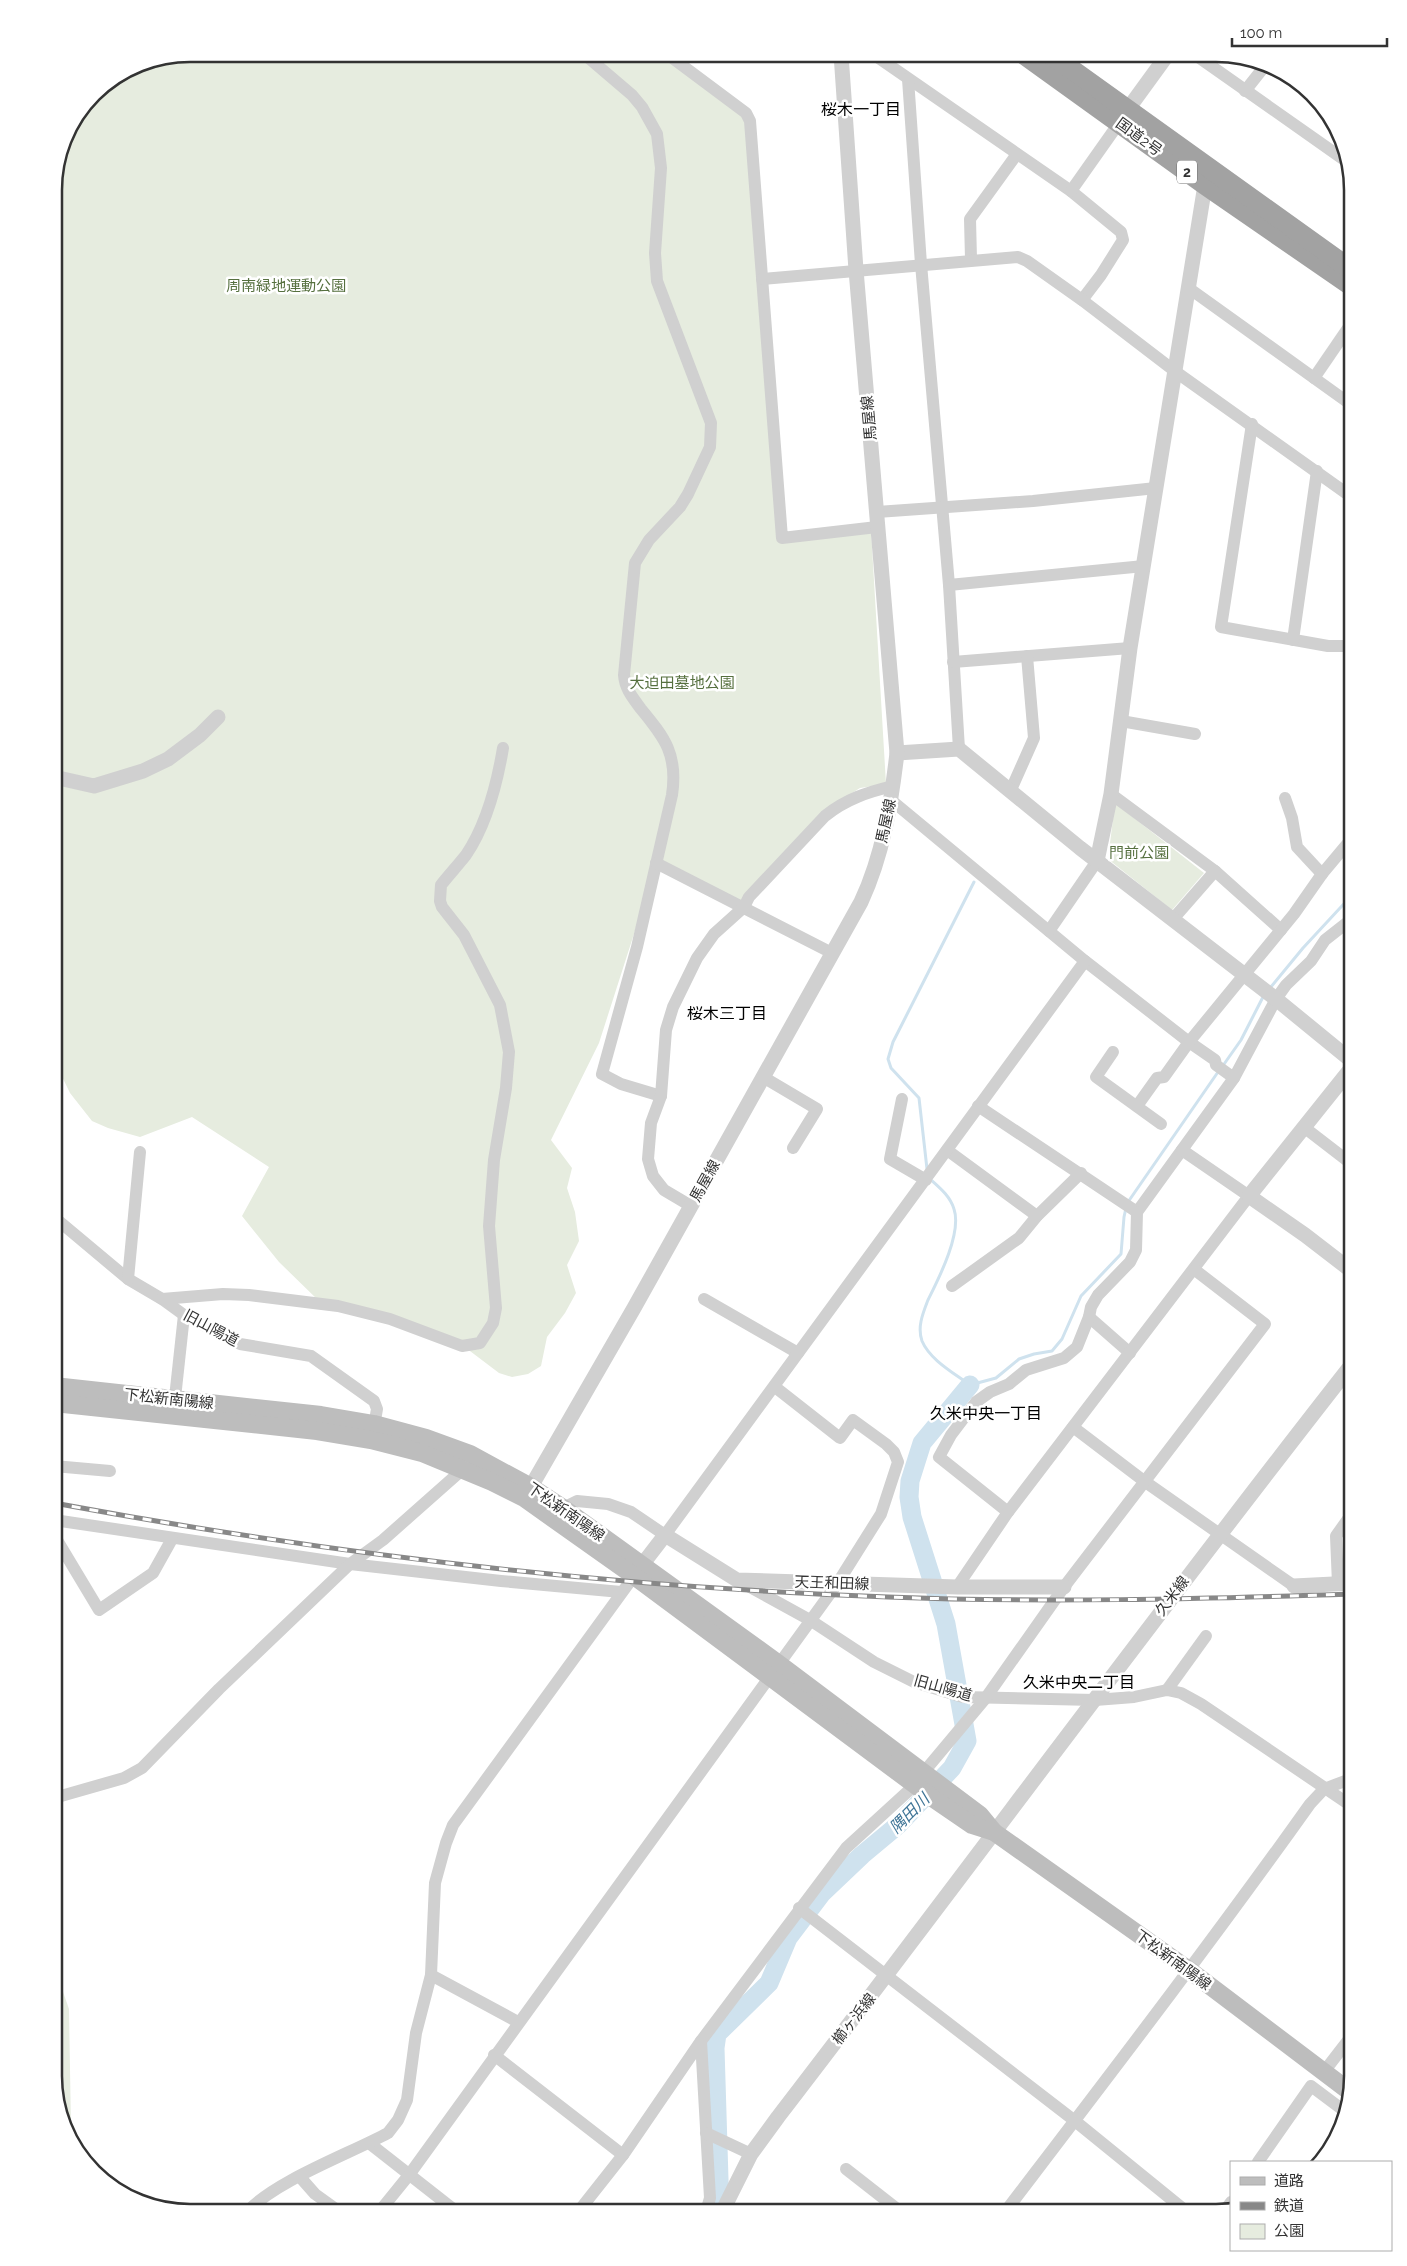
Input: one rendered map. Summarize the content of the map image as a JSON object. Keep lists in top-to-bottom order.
{
  "streets": {
    "highway": ["国道2号", "2"],
    "main road": ["下松新南陽線"],
    "street": [
      "馬屋線",
      "旧山陽道",
      "天王和田線",
      "久米線",
      "櫛ヶ浜線"
    ]
  },
  "crossings": [
    ["馬屋線", "下松新南陽線"],
    ["旧山陽道", "下松新南陽線"],
    ["旧山陽道", "天王和田線"],
    ["旧山陽道", "久米線"],
    ["下松新南陽線", "久米線"],
    ["下松新南陽線", "櫛ヶ浜線"],
    ["久米線", "櫛ヶ浜線"]
  ],
  "districts": [
    "桜木一丁目",
    "桜木三丁目",
    "久米中央一丁目",
    "久米中央二丁目"
  ],
  "water": ["隅田川"],
  "parks": ["周南緑地運動公園", "大迫田墓地公園", "門前公園"],
  "legend": ["道路", "鉄道", "公園"],
  "scale_bar": "100 m"
}
